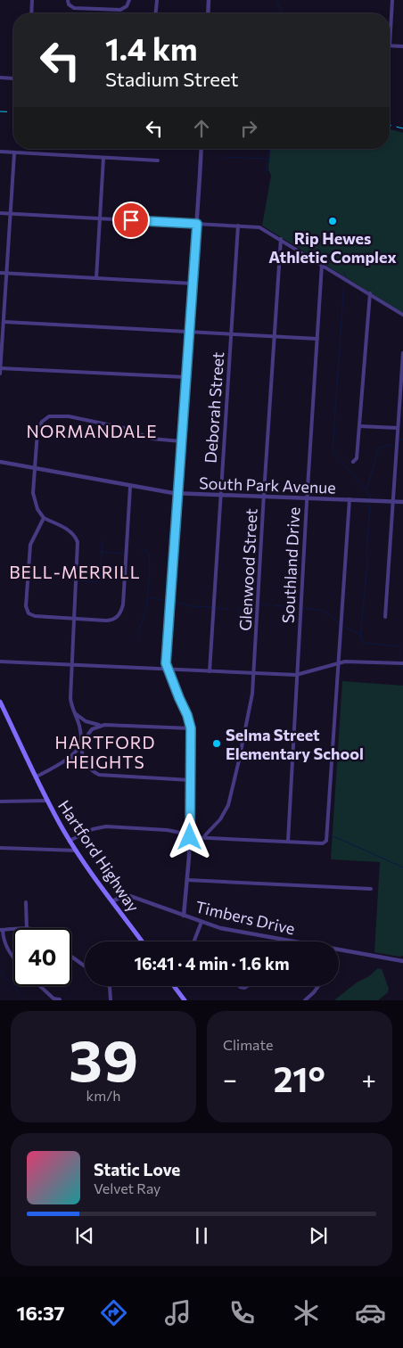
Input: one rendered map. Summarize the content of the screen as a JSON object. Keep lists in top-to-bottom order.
{
  "streets": {
    "main road": ["Hartford Highway"],
    "street": [
      "Deborah Street",
      "South Park Avenue",
      "Southland Drive",
      "Glenwood Street",
      "Timbers Drive"
    ]
  },
  "crossings": [
    ["Deborah Street", "South Park Avenue"],
    ["South Park Avenue", "Southland Drive"],
    ["South Park Avenue", "Glenwood Street"],
    ["Hartford Highway", "Timbers Drive"]
  ],
  "districts": ["NORMANDALE", "BELL-MERRILL", "HARTFORD HEIGHTS"],
  "places": ["Rip Hewes Athletic Complex", "Selma Street Elementary School"],
  "page": {
    "turn": ["1.4 km", "Stadium Street"],
    "limit": "40",
    "trip": "16:41 · 4 min · 1.6 km",
    "tile": [
      ["39", "km/h"],
      "Climate"
    ],
    "heat": ["−", "21°", "+"],
    "song": ["Static Love", "Velvet Ray"],
    "tabs": "16:37"
  }
}
